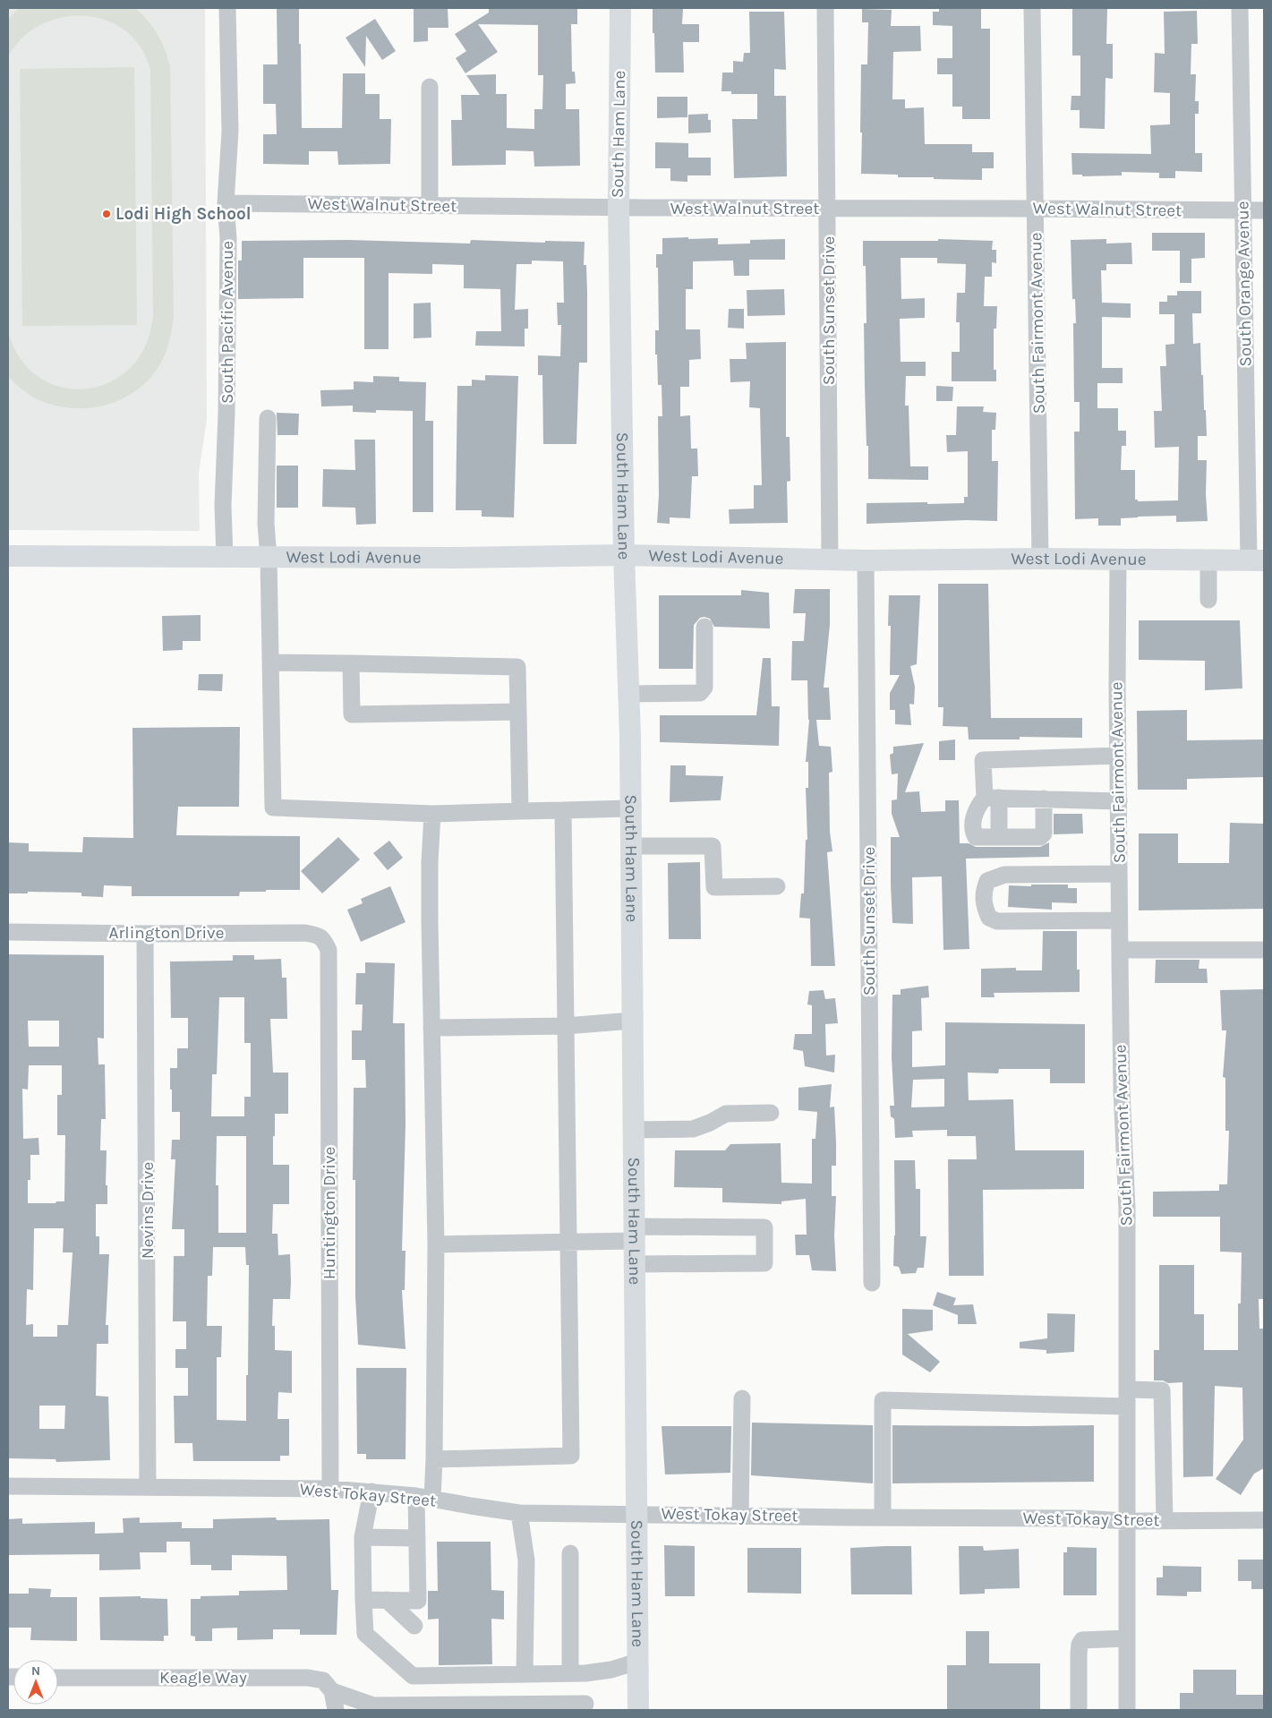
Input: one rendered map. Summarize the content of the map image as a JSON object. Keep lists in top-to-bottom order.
{
  "streets": {
    "main road": ["South Ham Lane", "West Lodi Avenue"],
    "street": [
      "West Walnut Street",
      "South Orange Avenue",
      "South Sunset Drive",
      "South Pacific Avenue",
      "South Fairmont Avenue",
      "Arlington Drive",
      "Nevins Drive",
      "Huntington Drive",
      "West Tokay Street",
      "Keagle Way"
    ]
  },
  "crossings": [
    ["South Ham Lane", "West Walnut Street"],
    ["South Ham Lane", "West Lodi Avenue"],
    ["South Ham Lane", "West Tokay Street"],
    ["West Walnut Street", "South Orange Avenue"],
    ["West Walnut Street", "South Sunset Drive"],
    ["West Walnut Street", "South Pacific Avenue"],
    ["West Walnut Street", "South Fairmont Avenue"],
    ["South Orange Avenue", "West Lodi Avenue"],
    ["South Sunset Drive", "West Lodi Avenue"],
    ["South Pacific Avenue", "West Lodi Avenue"],
    ["South Fairmont Avenue", "West Lodi Avenue"],
    ["South Fairmont Avenue", "West Tokay Street"],
    ["Arlington Drive", "Nevins Drive"],
    ["Arlington Drive", "Huntington Drive"],
    ["Nevins Drive", "West Tokay Street"],
    ["Huntington Drive", "West Tokay Street"]
  ],
  "places": ["Lodi High School"],
  "north": "top"
}
